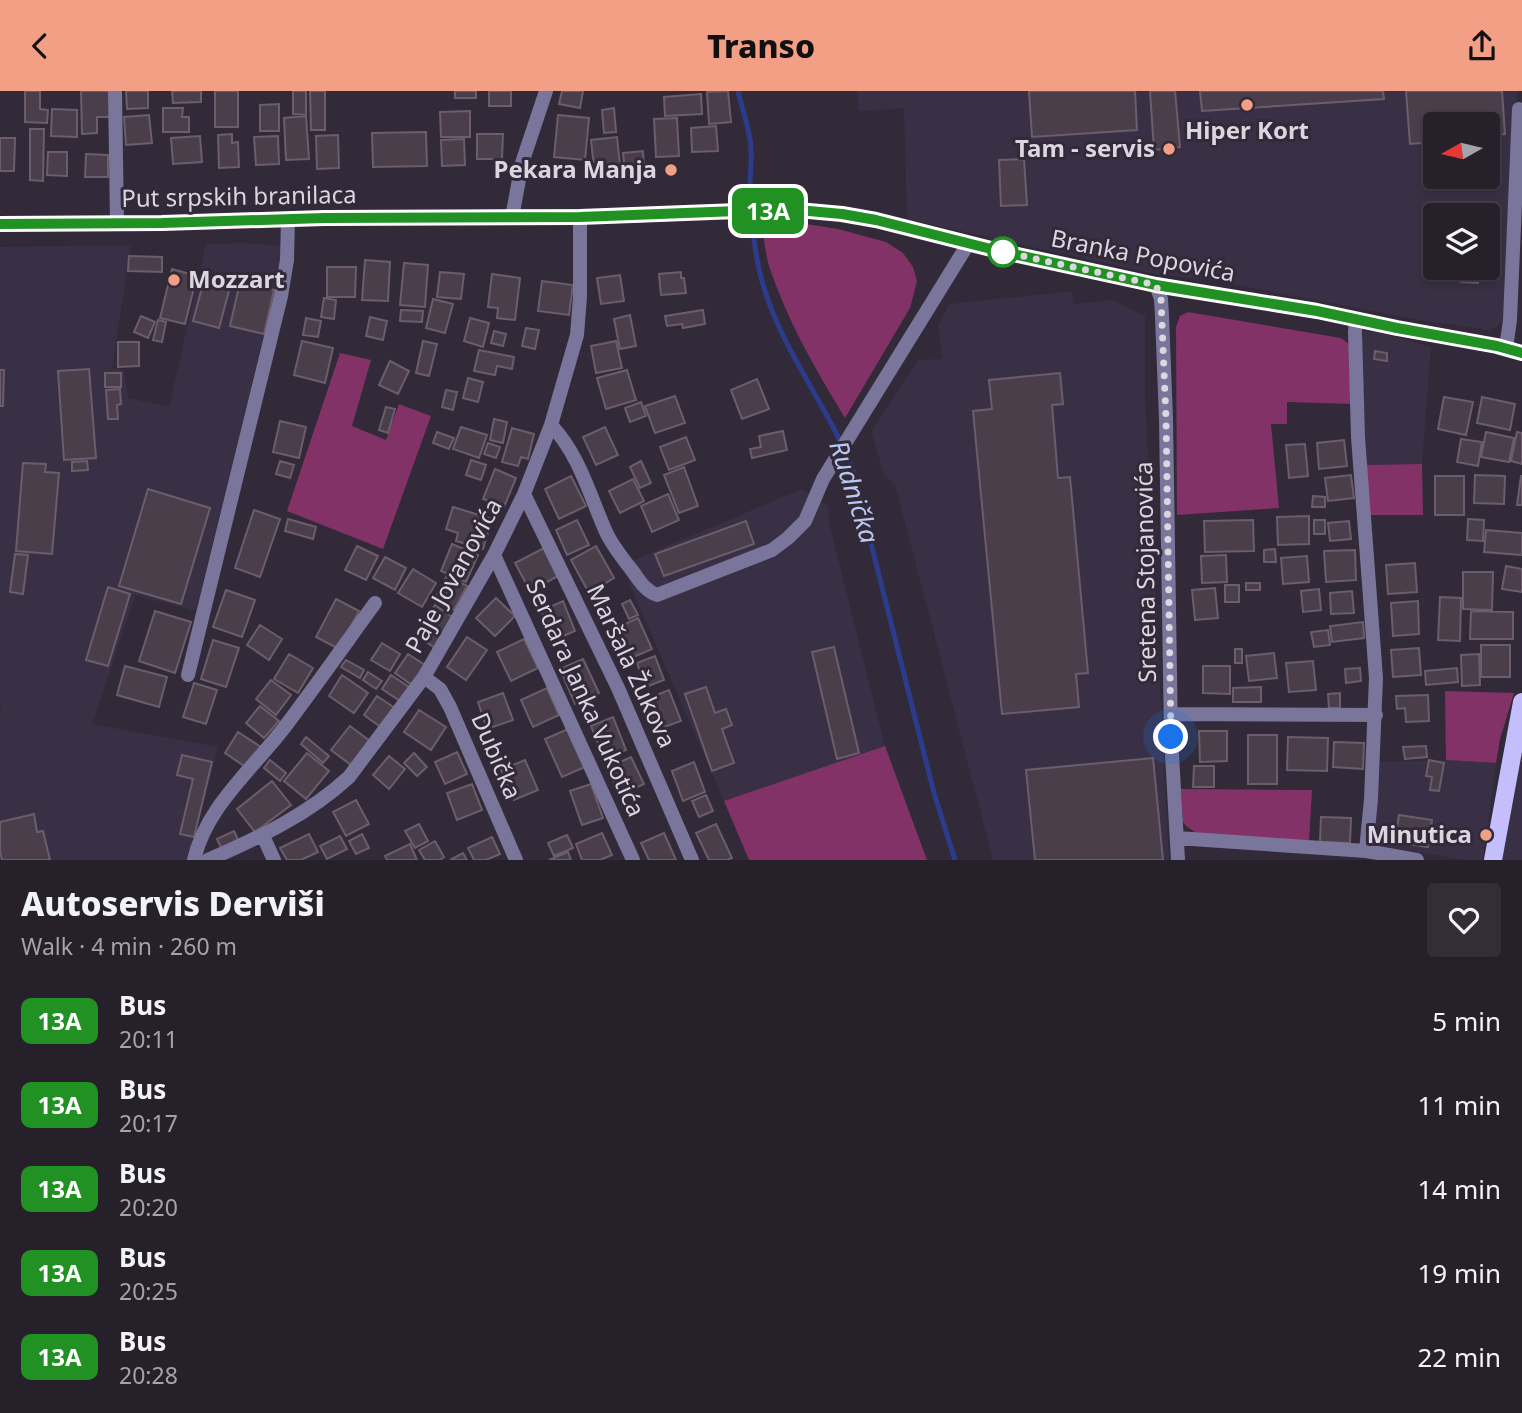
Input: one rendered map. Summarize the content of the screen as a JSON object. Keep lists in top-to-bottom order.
{
  "streets": {
    "main road": ["Put srpskih branilaca", "Branka Popovića"],
    "street": [
      "Sretena Stojanovića",
      "Paje Jovanovića",
      "Maršala Žukova",
      "Serdara Janka Vukotića",
      "Dubička"
    ]
  },
  "crossings": [
    ["Put srpskih branilaca", "Branka Popovića"],
    ["Put srpskih branilaca", "Paje Jovanovića"],
    ["Branka Popovića", "Sretena Stojanovića"],
    ["Paje Jovanovića", "Maršala Žukova"],
    ["Paje Jovanovića", "Serdara Janka Vukotića"],
    ["Paje Jovanovića", "Dubička"]
  ],
  "water": ["Rudnička"],
  "places": [
    "Hiper Kort",
    "Tam - servis",
    "Pekara Manja",
    "Mozzart",
    "Minutica"
  ],
  "lines": ["bus line 13A"],
  "north": "left",
  "page": {
    "header": "Transo",
    "on_map": "13A",
    "heading": ["Autoservis Derviši", "Walk · 4 min · 260 m"],
    "list": [
      {
        "mark": "13A",
        "name": "Bus",
        "note": "20:11",
        "value": "5 min"
      },
      {
        "mark": "13A",
        "name": "Bus",
        "note": "20:17",
        "value": "11 min"
      },
      {
        "mark": "13A",
        "name": "Bus",
        "note": "20:20",
        "value": "14 min"
      },
      {
        "mark": "13A",
        "name": "Bus",
        "note": "20:25",
        "value": "19 min"
      },
      {
        "mark": "13A",
        "name": "Bus",
        "note": "20:28",
        "value": "22 min"
      }
    ]
  }
}
